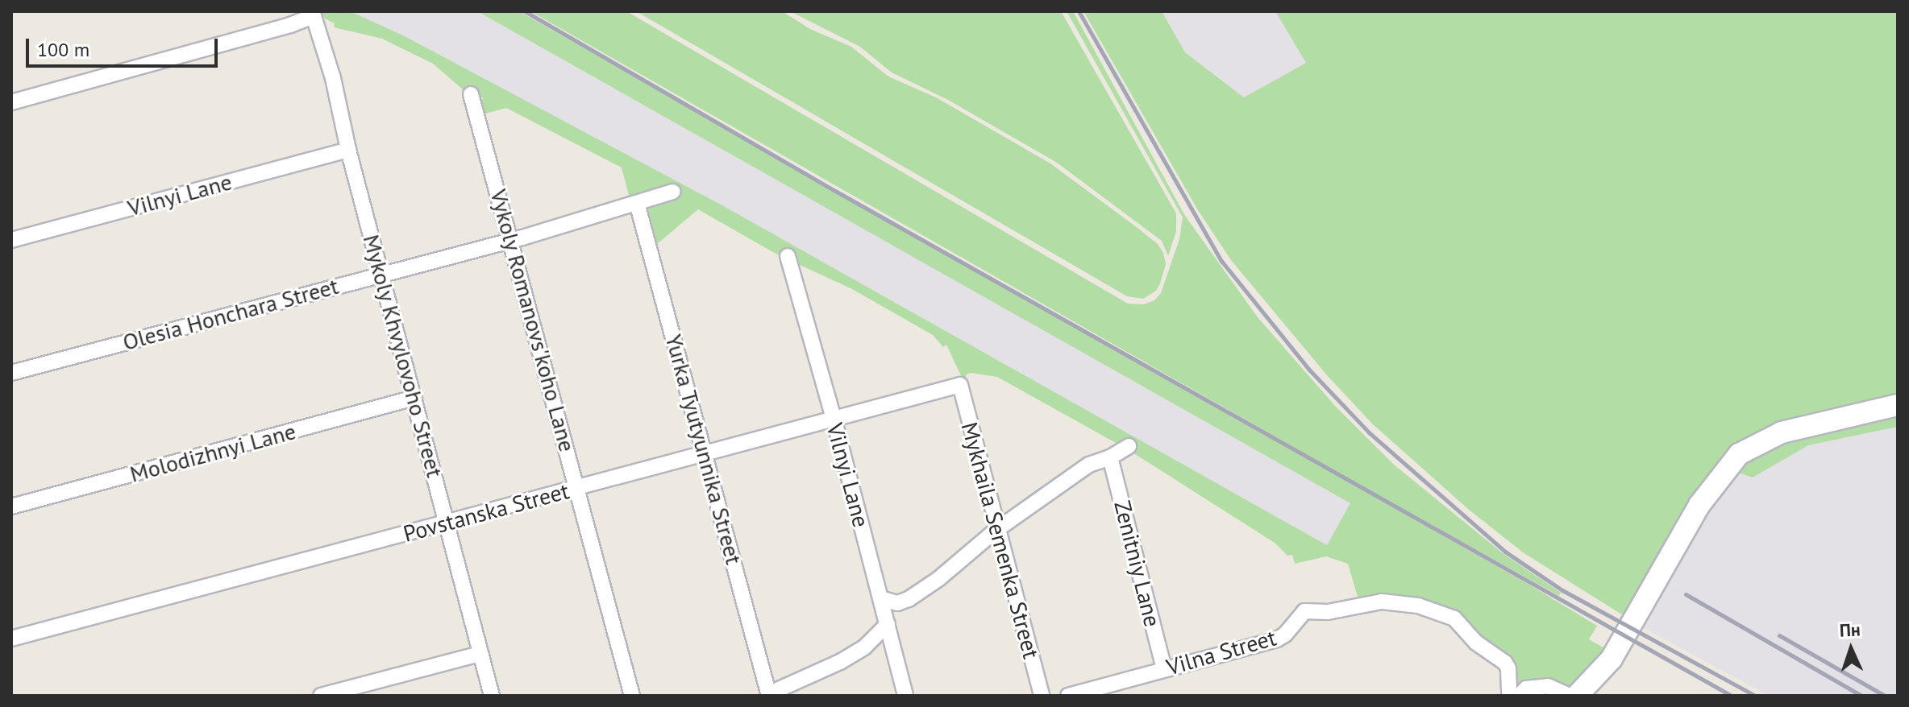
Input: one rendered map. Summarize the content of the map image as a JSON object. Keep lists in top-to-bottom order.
{
  "streets": {
    "street": [
      "Vilnyi Lane",
      "Olesia Honchara Street",
      "Vykoly Romanovs'koho Lane",
      "Mykoly Khvylovoho Street",
      "Yurka Tyutyunnika Street",
      "Molodizhnyi Lane",
      "Povstanska Street",
      "Mykhaila Semenka Street",
      "Zenitniy Lane",
      "Vilna Street"
    ]
  },
  "crossings": [
    ["Vilnyi Lane", "Mykoly Khvylovoho Street"],
    ["Vilnyi Lane", "Povstanska Street"],
    ["Olesia Honchara Street", "Vykoly Romanovs'koho Lane"],
    ["Olesia Honchara Street", "Mykoly Khvylovoho Street"],
    ["Olesia Honchara Street", "Yurka Tyutyunnika Street"],
    ["Vykoly Romanovs'koho Lane", "Povstanska Street"],
    ["Mykoly Khvylovoho Street", "Molodizhnyi Lane"],
    ["Mykoly Khvylovoho Street", "Povstanska Street"],
    ["Yurka Tyutyunnika Street", "Povstanska Street"],
    ["Povstanska Street", "Mykhaila Semenka Street"],
    ["Zenitniy Lane", "Vilna Street"]
  ],
  "scale_bar": "100 m",
  "north": "top"
}
